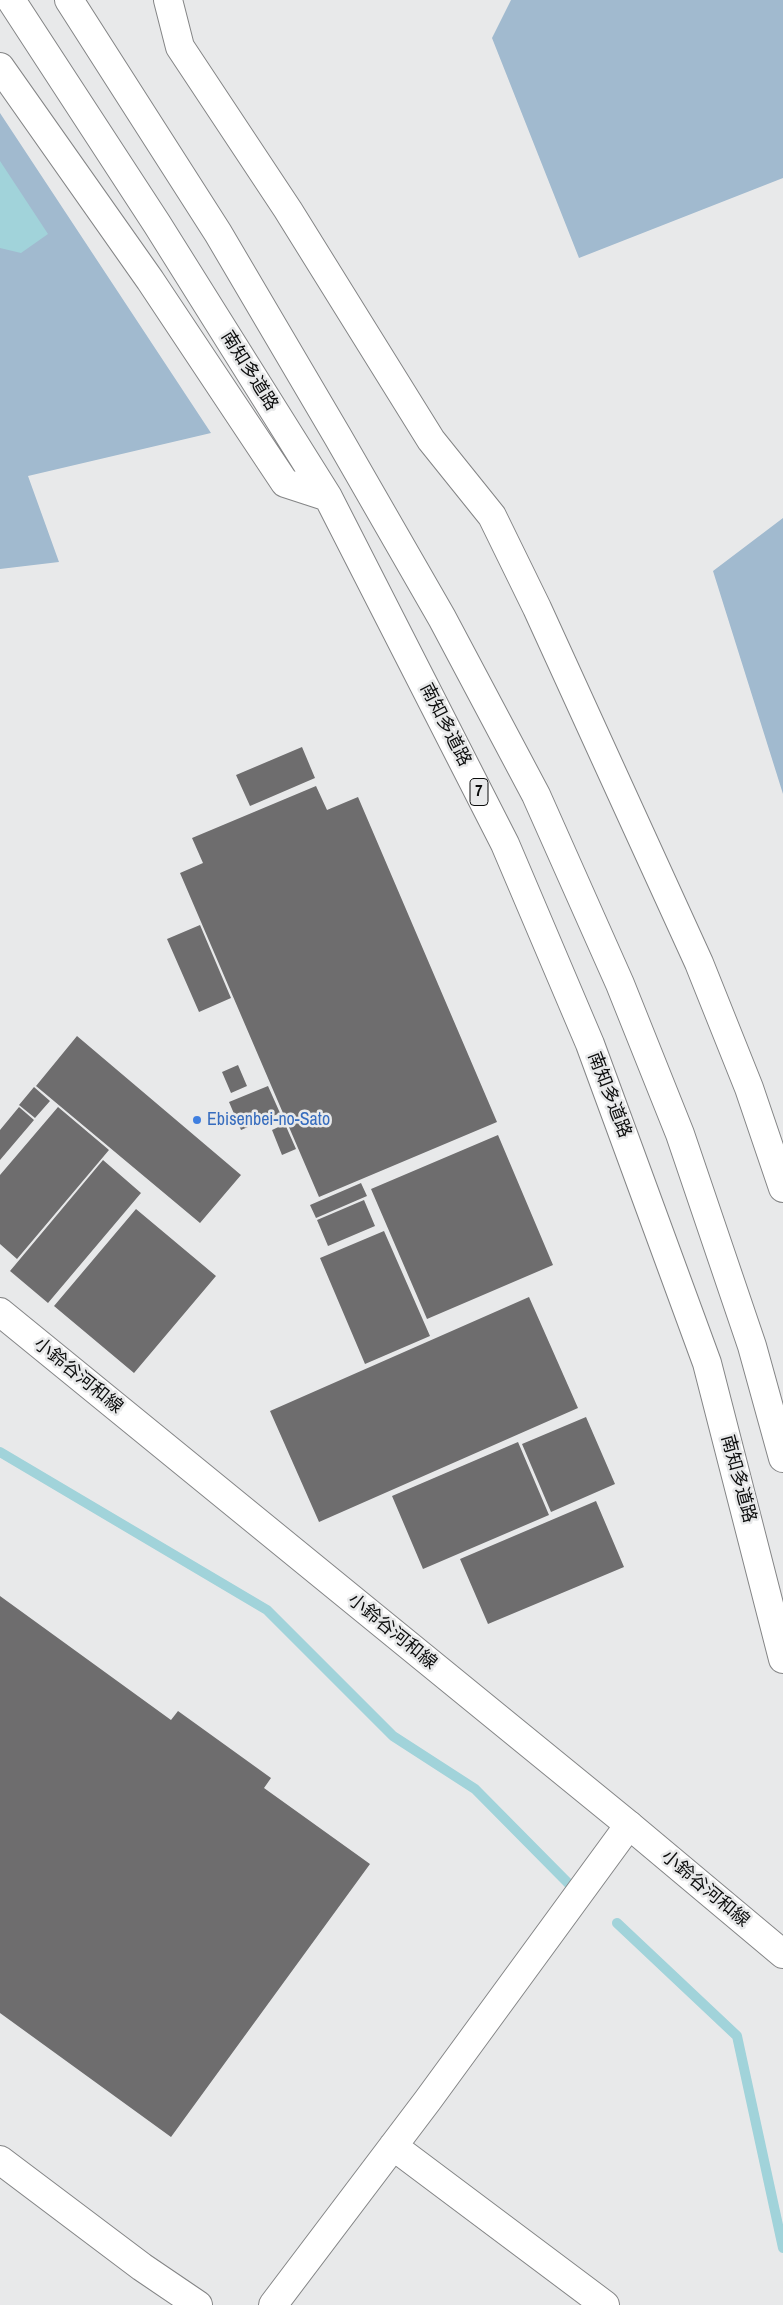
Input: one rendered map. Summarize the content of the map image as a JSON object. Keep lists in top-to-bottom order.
{
  "streets": {
    "main road": ["南知多道路", "7", "小鈴谷河和線"]
  },
  "places": ["Ebisenbei-no-Sato"]
}
